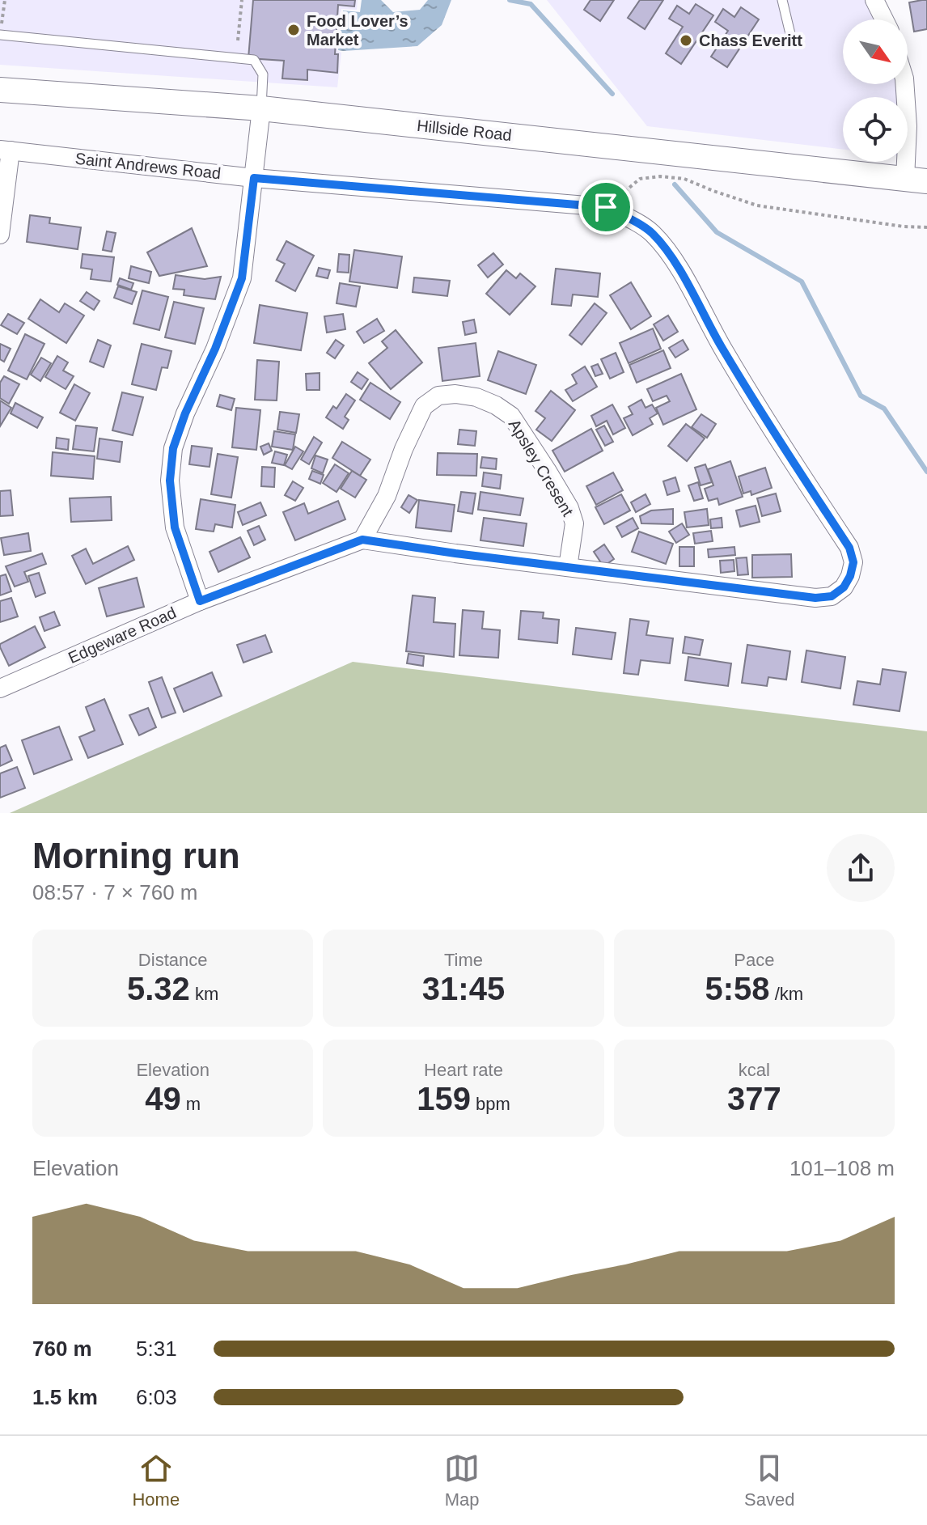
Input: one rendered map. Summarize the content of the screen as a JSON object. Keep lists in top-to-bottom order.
{
  "streets": {
    "street": [
      "Hillside Road",
      "Saint Andrews Road",
      "Apsley Cresent",
      "Edgeware Road"
    ]
  },
  "crossings": [
    ["Saint Andrews Road", "Edgeware Road"],
    ["Apsley Cresent", "Edgeware Road"]
  ],
  "places": ["Food Lover’s Market", "Chass Everitt"],
  "north": "bottom right",
  "page": {
    "heading": ["Morning run", "08:57 · 7 × 760 m"],
    "stats": [
      ["Distance", "5.32 km"],
      ["Time", "31:45"],
      ["Pace", "5:58 /km"],
      ["Elevation", "49 m"],
      ["Heart rate", "159 bpm"],
      ["kcal", "377"]
    ],
    "chart": ["Elevation", "101–108 m"],
    "list": [
      {
        "name": "760 m",
        "note": "5:31"
      },
      {
        "name": "1.5 km",
        "note": "6:03"
      }
    ],
    "tabs": ["Home", "Map", "Saved"]
  }
}
